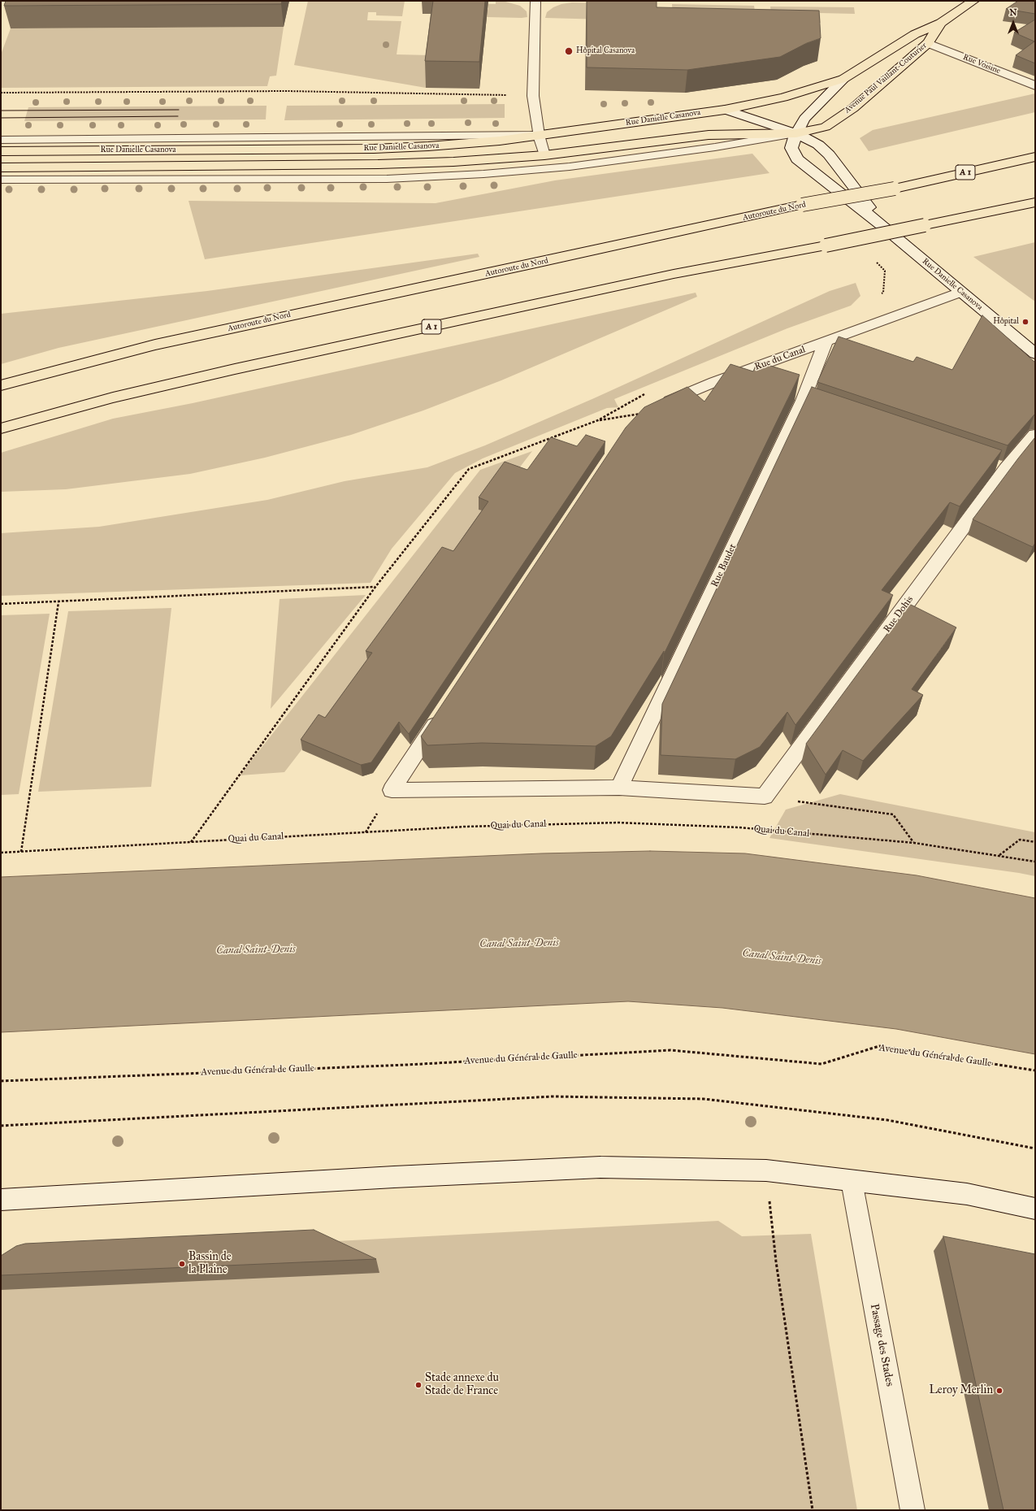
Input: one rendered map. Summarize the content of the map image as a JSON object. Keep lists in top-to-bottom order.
{
  "streets": {
    "main road": [
      "Avenue Paul Vaillant-Couturier",
      "Rue Danielle Casanova",
      "A 1",
      "Autoroute du Nord"
    ],
    "street": [
      "Rue Voisine",
      "Rue du Canal",
      "Rue Baudet",
      "Rue Dohis",
      "Passage des Stades"
    ],
    "path": ["Quai du Canal", "Avenue du Général de Gaulle"]
  },
  "crossings": [
    ["Rue Voisine", "Avenue Paul Vaillant-Couturier"],
    ["Avenue Paul Vaillant-Couturier", "Rue Danielle Casanova"],
    ["Rue Danielle Casanova", "Rue du Canal"],
    ["Rue du Canal", "Rue Baudet"]
  ],
  "water": ["Canal Saint-Denis"],
  "places": [
    "Hôpital Casanova",
    "Hôpital",
    "Bassin de la Plaine",
    "Stade annexe du Stade de France",
    "Leroy Merlin"
  ],
  "north": "top"
}
